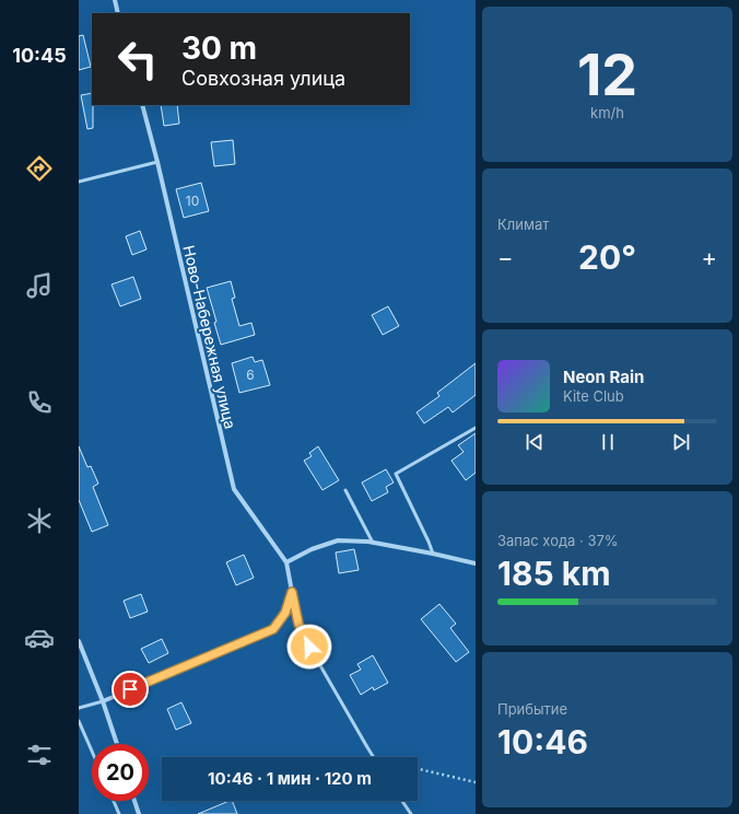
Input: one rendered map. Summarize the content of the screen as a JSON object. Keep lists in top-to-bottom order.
{
  "streets": {
    "street": ["Ново-Набережная улица"]
  },
  "house_numbers": ["10", "6"],
  "page": {
    "tabs": "10:45",
    "tile": [
      ["12", "km/h"],
      "Климат",
      ["Запас хода · 37%", "185 km"],
      ["Прибытие", "10:46"]
    ],
    "turn": ["30 m", "Совхозная улица"],
    "heat": ["−", "20°", "+"],
    "song": ["Neon Rain", "Kite Club"],
    "limit": "20",
    "trip": "10:46 · 1 мин · 120 m"
  }
}
